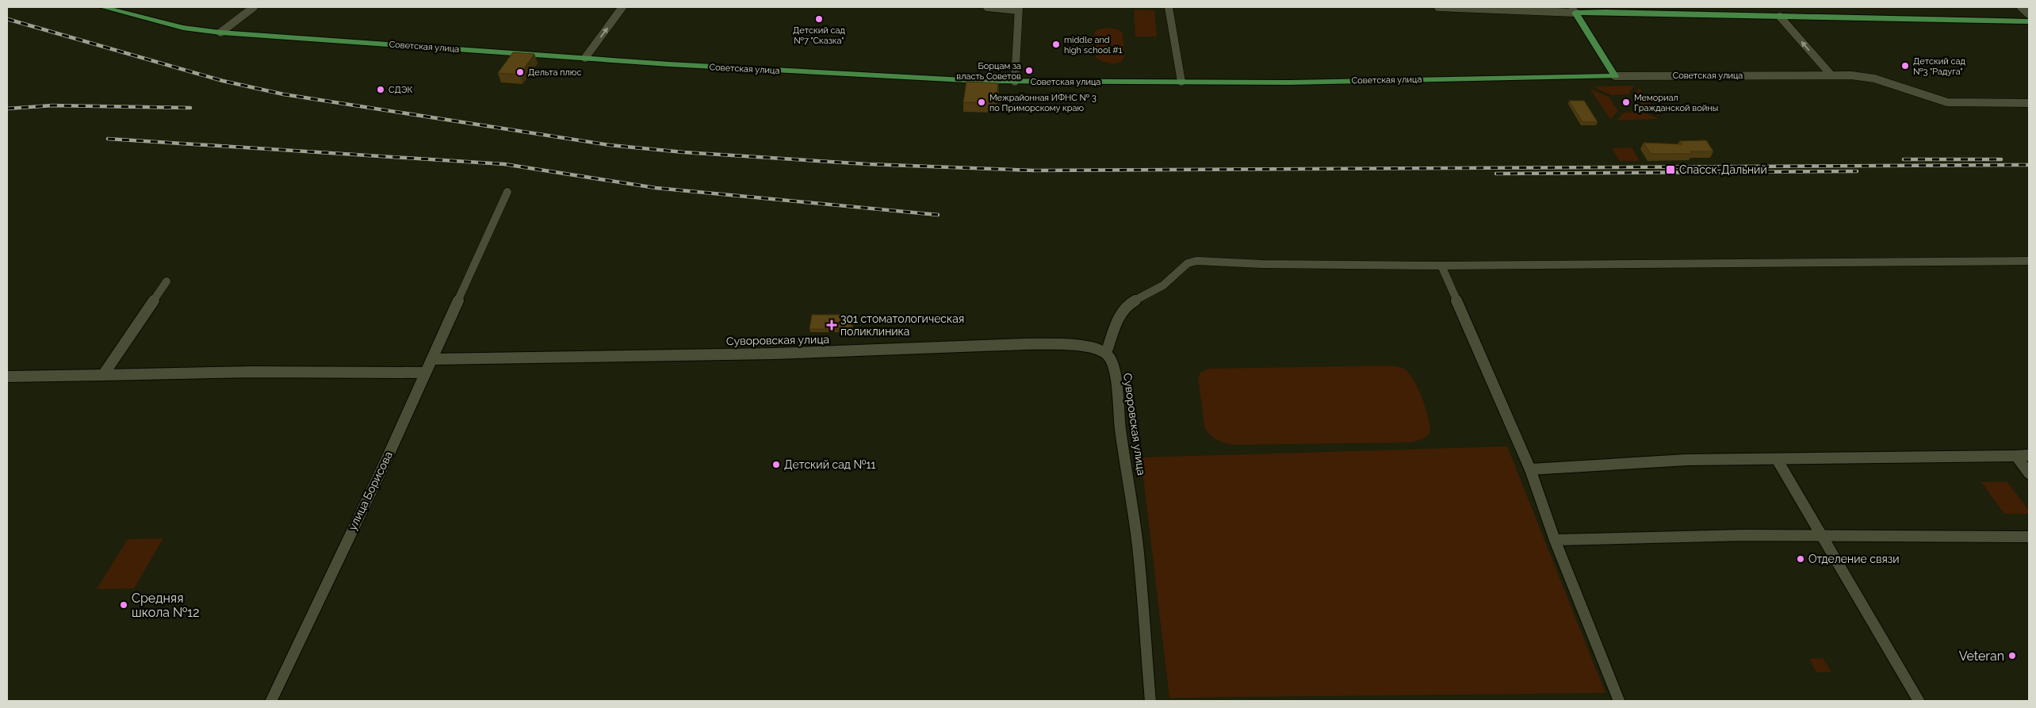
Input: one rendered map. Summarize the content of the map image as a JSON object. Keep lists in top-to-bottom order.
{
  "streets": {
    "main road": ["Советская улица"],
    "street": ["Суворовская улица", "улица Борисова"]
  },
  "crossings": [
    ["Суворовская улица", "улица Борисова"]
  ],
  "places": {
    "other": [
      "Детский сад №7 \"Сказка\"",
      "middle and high school #1",
      "Детский сад №3 \"Радуга\"",
      "Борцам за власть Советов",
      "Дельта плюс",
      "СДЭК",
      "Межрайонная ИФНС № 3 по Приморскому краю",
      "Мемориал Гражданской войны",
      "Детский сад №11",
      "Отделение связи",
      "Средняя школа №12",
      "Veteran"
    ],
    "transit": ["Спасск-Дальний"],
    "health": ["301 стоматологическая поликлиника"]
  }
}
